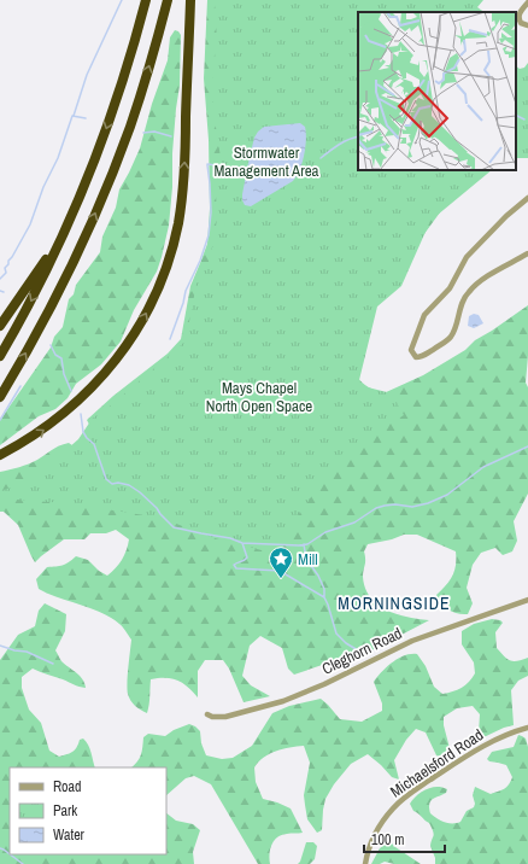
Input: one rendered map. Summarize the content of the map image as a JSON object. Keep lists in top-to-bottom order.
{
  "streets": {
    "street": ["Cleghorn Road", "Michaelsford Road"]
  },
  "districts": ["MORNINGSIDE"],
  "parks": ["Stormwater Management Area", "Mays Chapel North Open Space"],
  "places": {
    "place": ["Mill"]
  },
  "legend": ["Road", "Park", "Water"],
  "scale_bar": "100 m"
}
